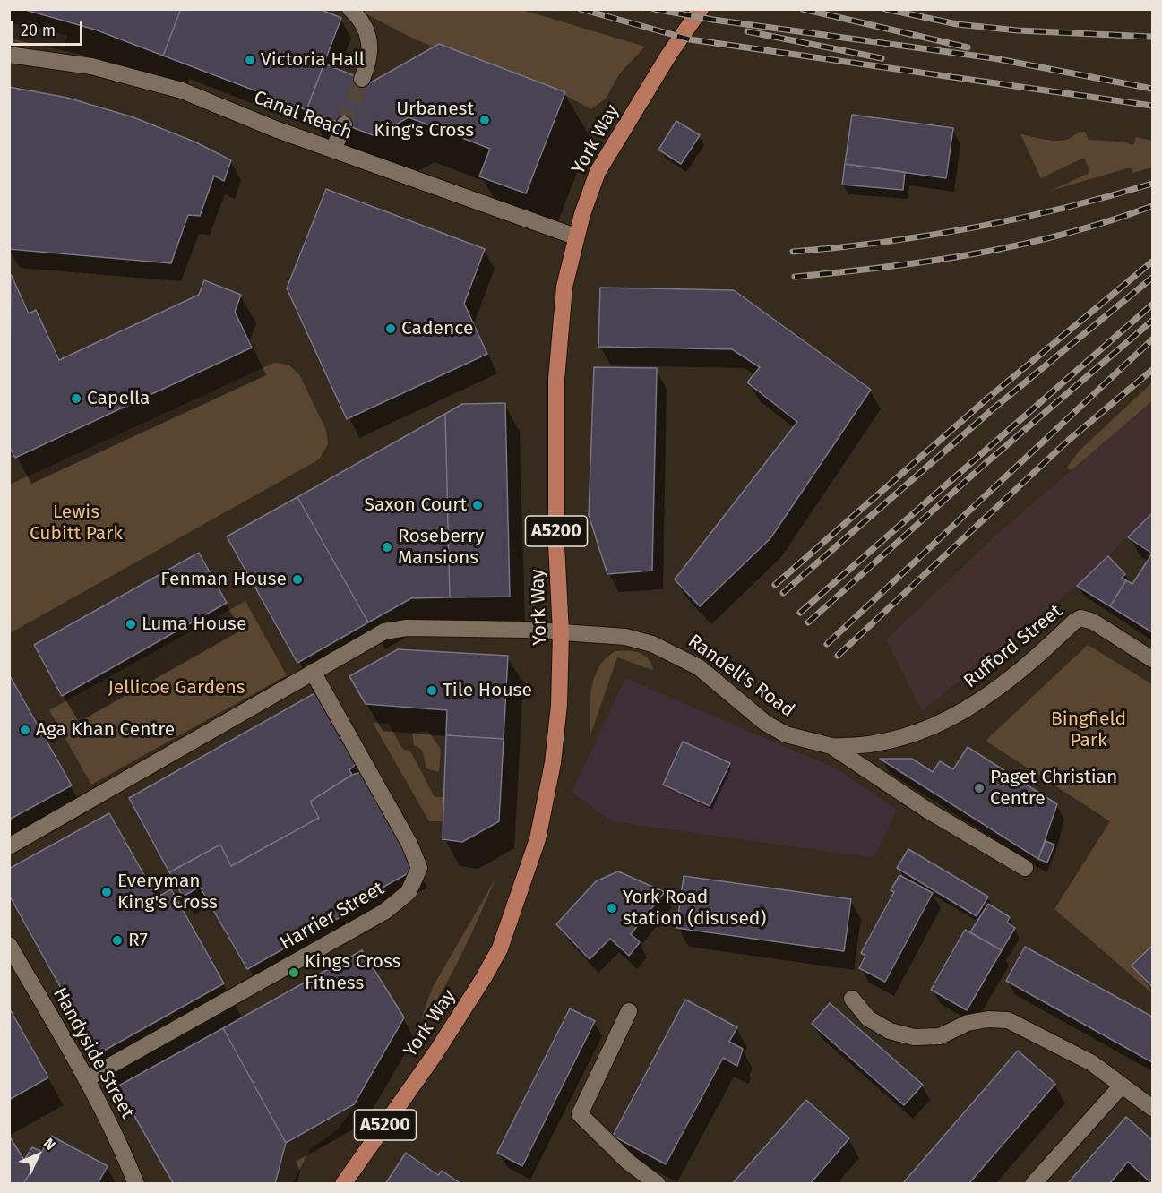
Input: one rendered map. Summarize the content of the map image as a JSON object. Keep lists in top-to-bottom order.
{
  "streets": {
    "main road": ["York Way", "A5200"],
    "street": [
      "Canal Reach",
      "Rufford Street",
      "Randell's Road",
      "Harrier Street",
      "Handyside Street"
    ]
  },
  "crossings": [
    ["Canal Reach", "York Way"],
    ["York Way", "Randell's Road"],
    ["Rufford Street", "Randell's Road"],
    ["Randell's Road", "Harrier Street"],
    ["Harrier Street", "Handyside Street"]
  ],
  "parks": ["Lewis Cubitt Park", "Jellicoe Gardens", "Bingfield Park"],
  "places": [
    "Victoria Hall",
    "Urbanest King's Cross",
    "Cadence",
    "Capella",
    "Saxon Court",
    "Roseberry Mansions",
    "Fenman House",
    "Luma House",
    "Tile House",
    "Aga Khan Centre",
    "Paget Christian Centre",
    "Everyman King's Cross",
    "York Road station (disused)",
    "R7",
    "Kings Cross Fitness"
  ],
  "scale_bar": "20 m",
  "north": "top right"
}
